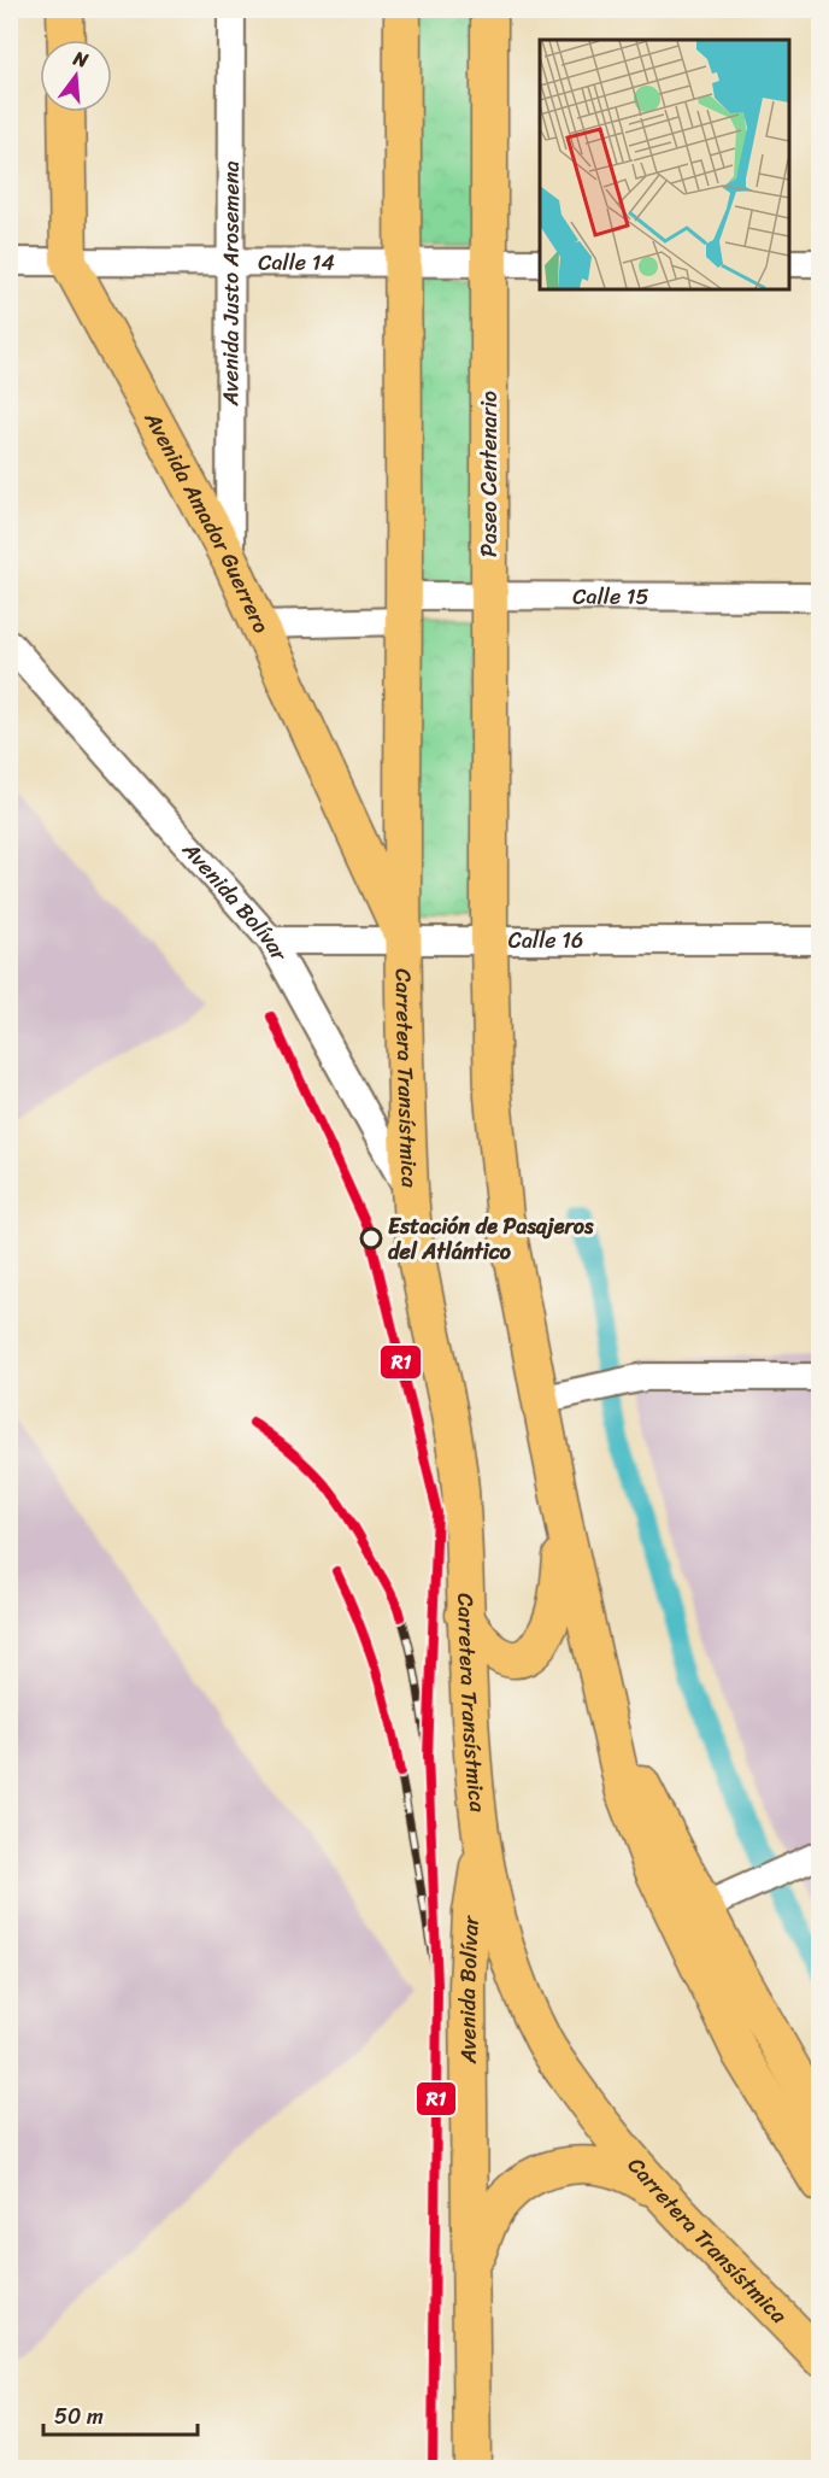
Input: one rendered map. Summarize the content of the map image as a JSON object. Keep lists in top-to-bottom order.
{
  "streets": {
    "main road": [
      "Paseo Centenario",
      "Avenida Amador Guerrero",
      "Avenida Bolívar",
      "Carretera Transístmica"
    ],
    "street": [
      "Calle 14",
      "Avenida Justo Arosemena",
      "Calle 15",
      "Calle 16"
    ]
  },
  "crossings": [
    ["Calle 14", "Avenida Justo Arosemena"],
    ["Calle 14", "Paseo Centenario"],
    ["Calle 14", "Avenida Amador Guerrero"],
    ["Avenida Justo Arosemena", "Avenida Amador Guerrero"],
    ["Paseo Centenario", "Calle 15"],
    ["Paseo Centenario", "Calle 16"],
    ["Avenida Amador Guerrero", "Calle 15"],
    ["Avenida Amador Guerrero", "Calle 16"],
    ["Avenida Amador Guerrero", "Carretera Transístmica"],
    ["Avenida Bolívar", "Calle 16"],
    ["Avenida Bolívar", "Carretera Transístmica"],
    ["Calle 16", "Carretera Transístmica"]
  ],
  "places": ["Estación de Pasajeros del Atlántico"],
  "lines": ["transit line R1"],
  "scale_bar": "50 m",
  "north": "top"
}
